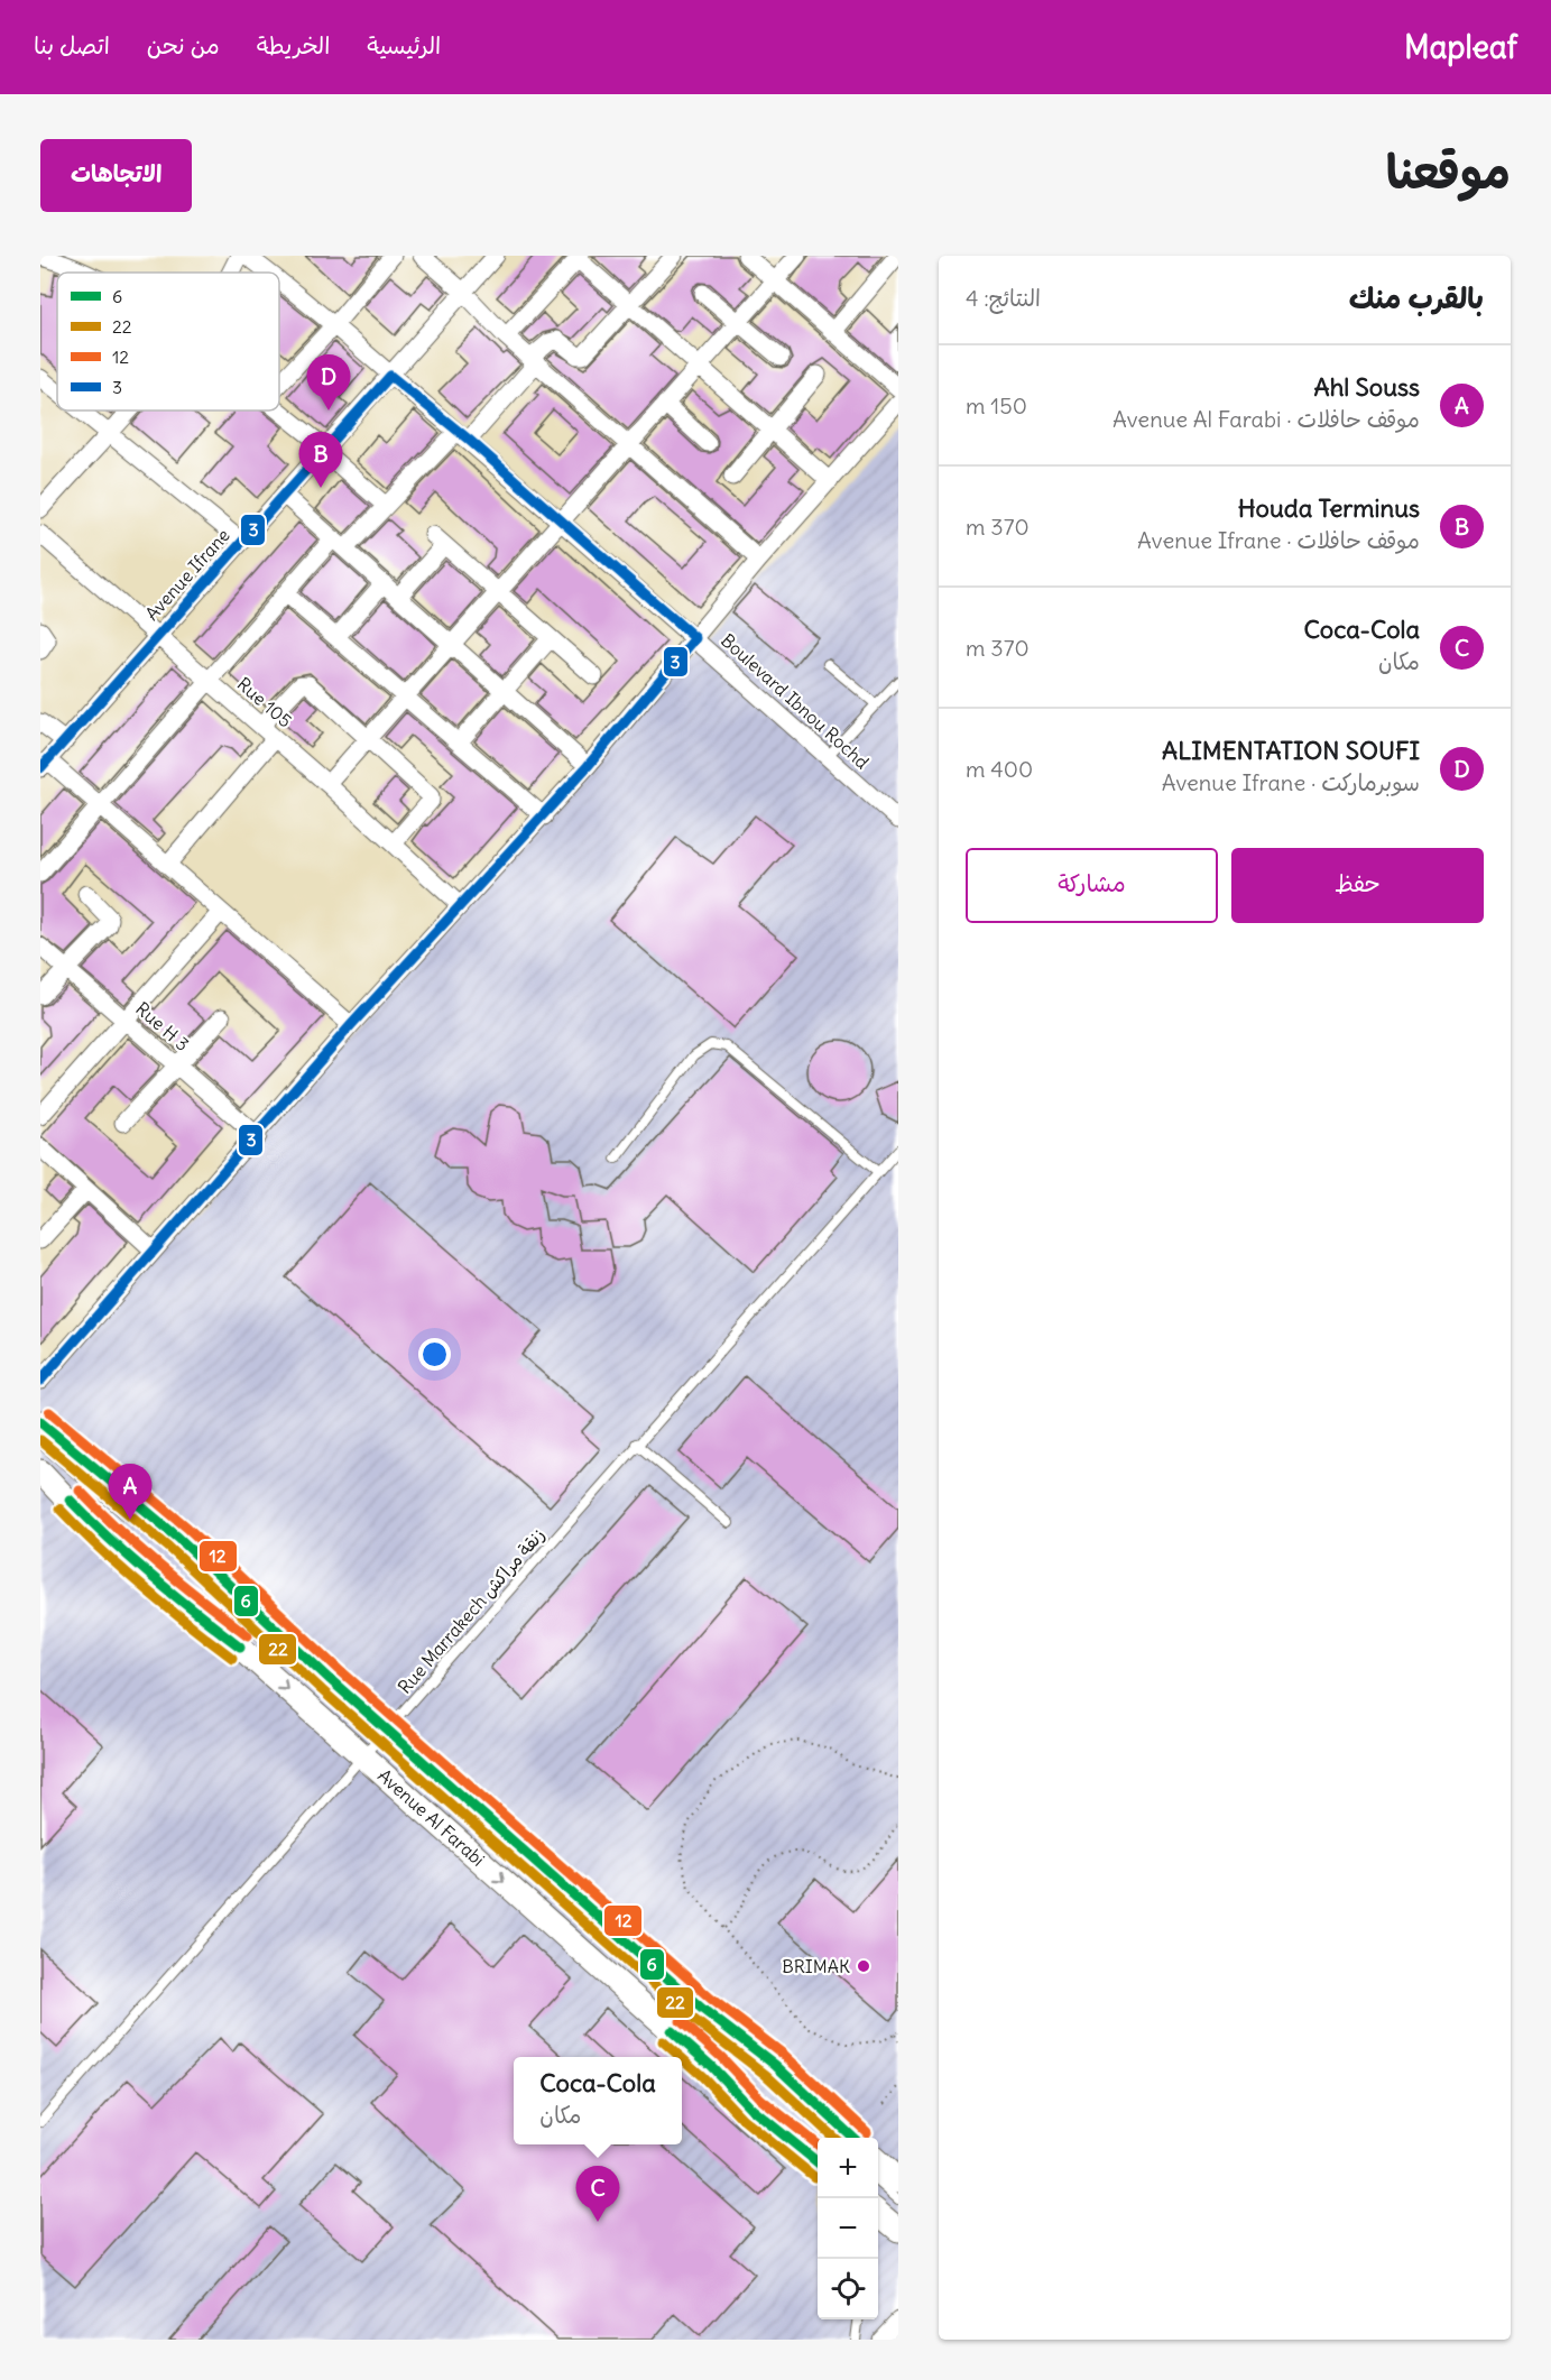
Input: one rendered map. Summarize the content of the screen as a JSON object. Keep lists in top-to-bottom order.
{
  "streets": {
    "street": [
      "Avenue Ifrane",
      "Boulevard Ibnou Rochd",
      "Rue 105",
      "Rue H 3",
      "Avenue Al Farabi"
    ],
    "lane": ["Rue Marrakech زنقة مراكش"]
  },
  "crossings": [
    ["Avenue Ifrane", "Boulevard Ibnou Rochd"],
    ["Avenue Ifrane", "Rue 105"],
    ["Rue Marrakech زنقة مراكش", "Avenue Al Farabi"]
  ],
  "places": ["BRIMAK"],
  "lines": [
    "transit line 3",
    "transit line 12",
    "transit line 6",
    "transit line 22"
  ],
  "legend": [
    "6",
    "22",
    "12",
    "3"
  ],
  "page": {
    "header": "Mapleaf",
    "nav": [
      "الرئيسية",
      "الخريطة",
      "من نحن",
      "اتصل بنا"
    ],
    "title": "موقعنا",
    "buttons": [
      "الاتجاهات",
      ["حفظ", "مشاركة"]
    ],
    "heading": ["بالقرب منك", "النتائج: 4"],
    "list": [
      {
        "mark": "A",
        "name": "Ahl Souss",
        "note": "موقف حافلات · Avenue Al Farabi",
        "value": "150 m"
      },
      {
        "mark": "B",
        "name": "Houda Terminus",
        "note": "موقف حافلات · Avenue Ifrane",
        "value": "370 m"
      },
      {
        "mark": "C",
        "name": "Coca-Cola",
        "note": "مكان",
        "value": "370 m"
      },
      {
        "mark": "D",
        "name": "ALIMENTATION SOUFI",
        "note": "سوبرماركت · Avenue Ifrane",
        "value": "400 m"
      }
    ],
    "pins": [
      "D",
      "B",
      "A",
      "C"
    ],
    "popup": ["Coca-Cola", "مكان"],
    "map_buttons": ["+", "−"]
  }
}
